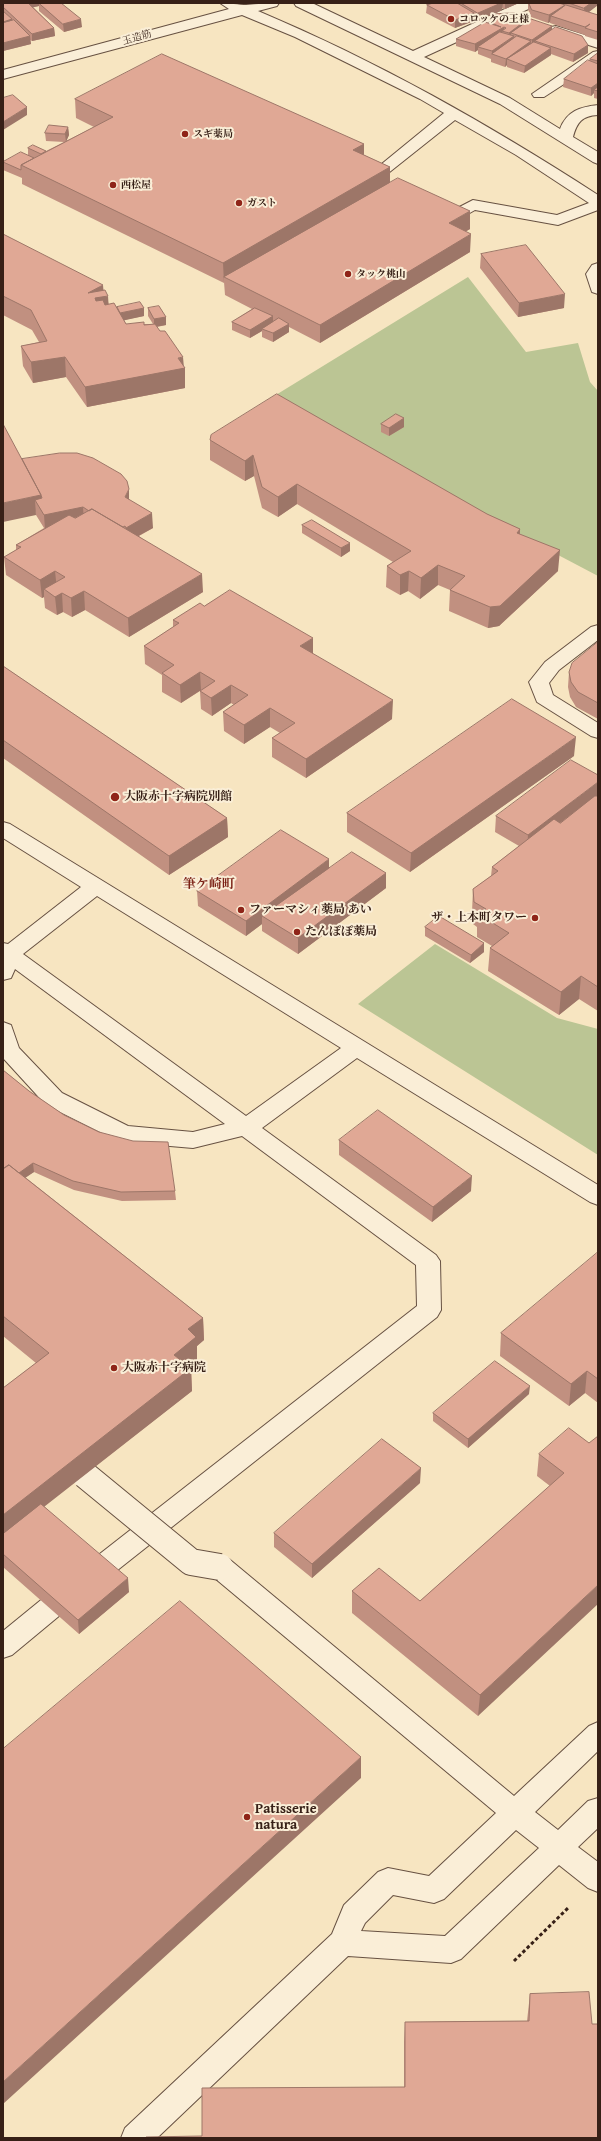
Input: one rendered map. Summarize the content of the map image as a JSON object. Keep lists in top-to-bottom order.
{
  "streets": {
    "street": ["玉造筋"]
  },
  "districts": ["筆ケ崎町"],
  "places": [
    "コロッケの王様",
    "スギ薬局",
    "西松屋",
    "ガスト",
    "タック桃山",
    "大阪赤十字病院別館",
    "ファーマシィ薬局 あい",
    "ザ・上本町タワー",
    "たんぽぽ薬局",
    "大阪赤十字病院",
    "Patisserie natura"
  ]
}
